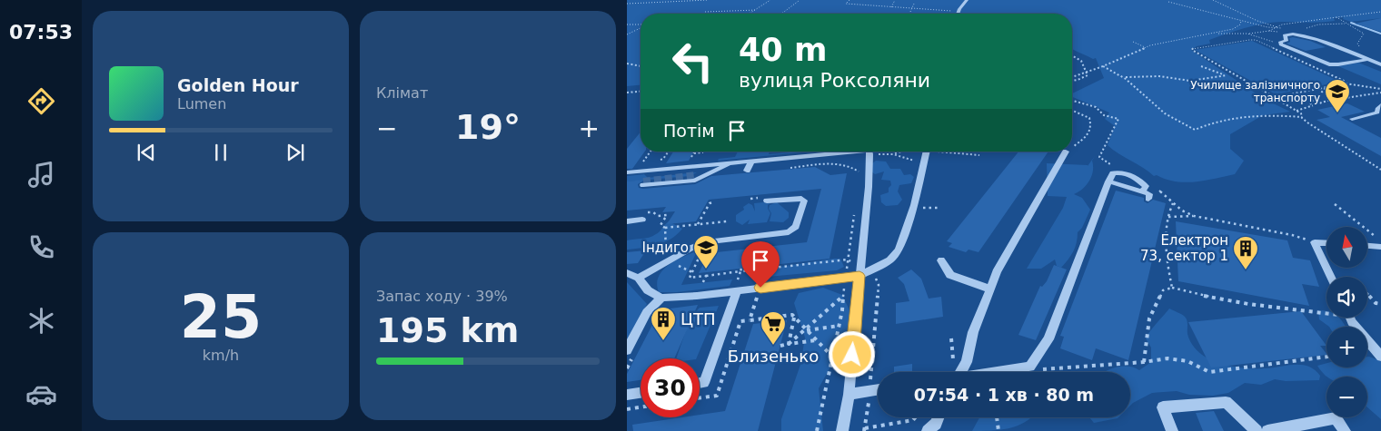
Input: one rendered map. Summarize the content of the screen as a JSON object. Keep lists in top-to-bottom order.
{
  "places": {
    "school or university": ["Училище залізничного транспорту", "Індиго"],
    "building": ["Електрон 73, сектор 1", "ЦТП"],
    "supermarket": ["Близенько"]
  },
  "north": "top",
  "page": {
    "tabs": "07:53",
    "tile": [
      "Клімат",
      ["25", "km/h"],
      ["Запас ходу · 39%", "195 km"]
    ],
    "turn": ["40 m", "вулиця Роксоляни"],
    "song": ["Golden Hour", "Lumen"],
    "heat": ["−", "19°", "+"],
    "then": "Потім",
    "map_buttons": ["+", "−"],
    "limit": "30",
    "trip": "07:54 · 1 хв · 80 m"
  }
}
